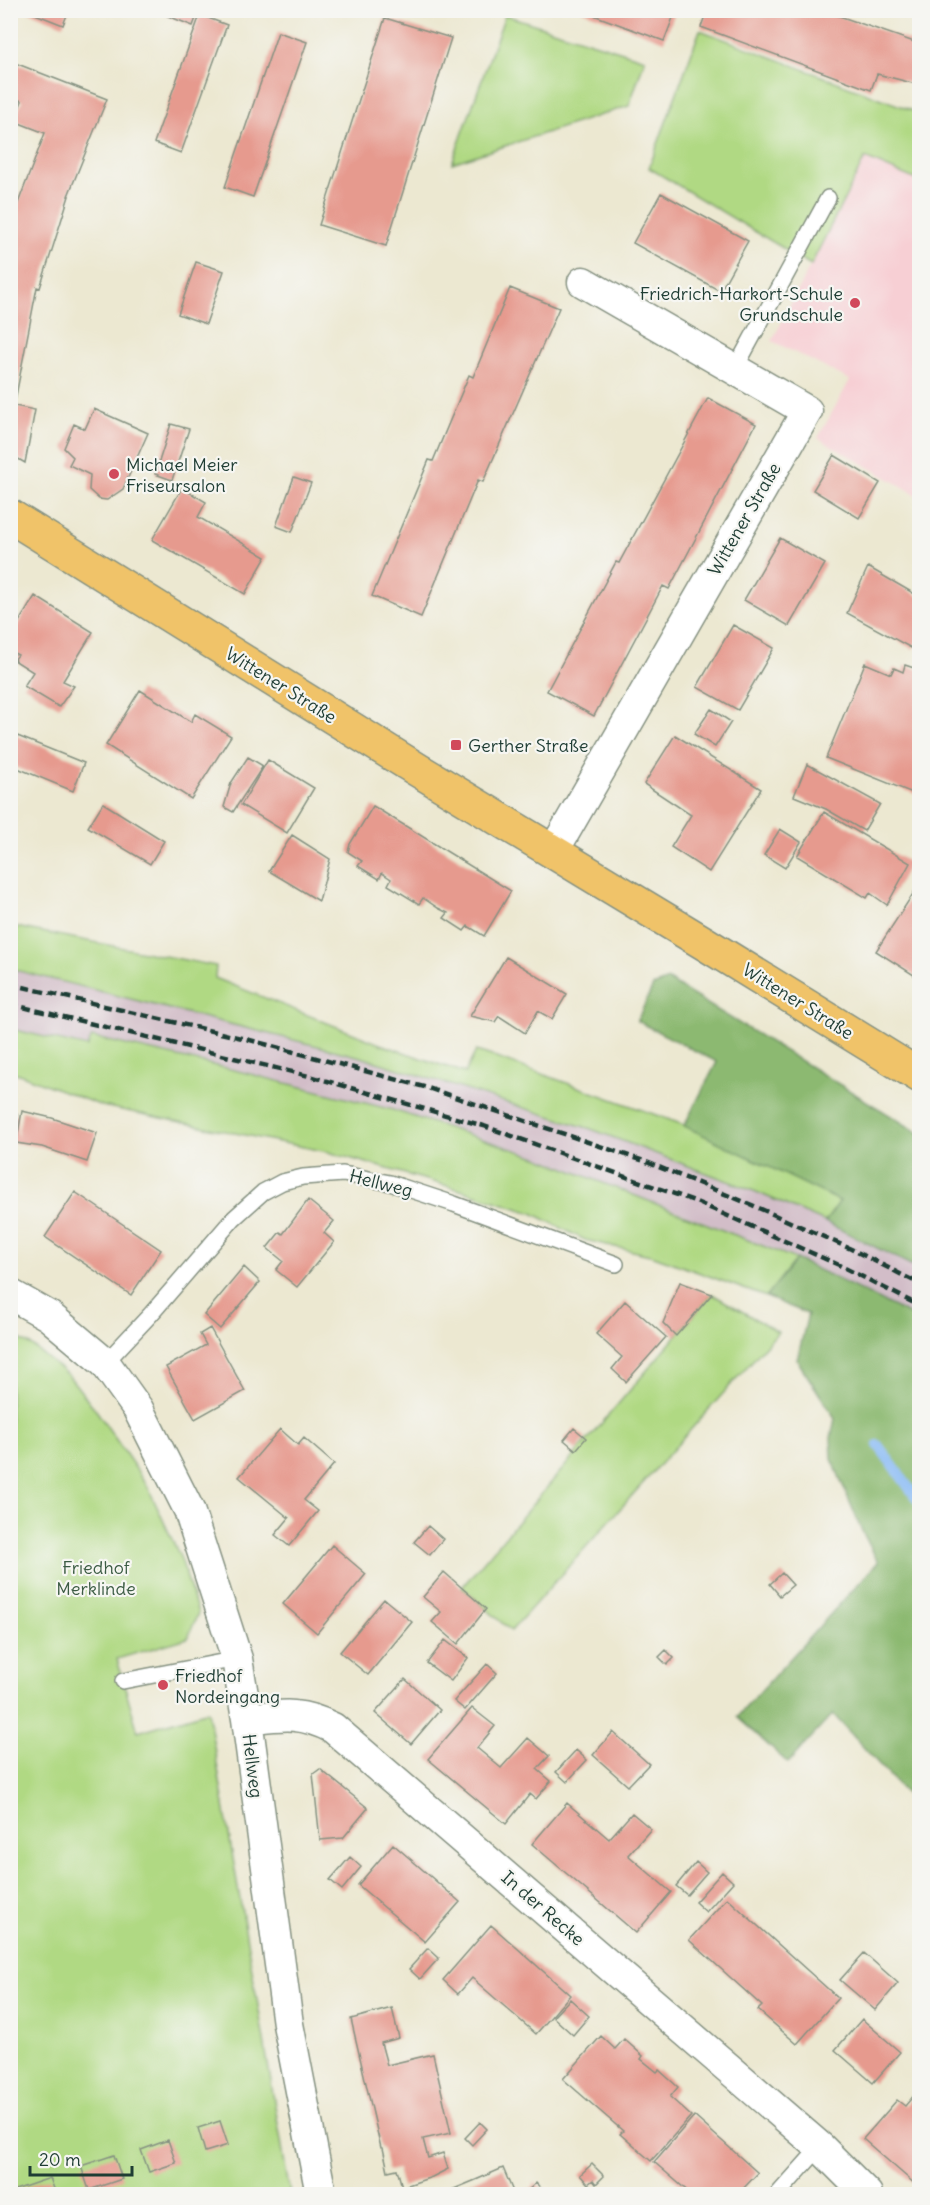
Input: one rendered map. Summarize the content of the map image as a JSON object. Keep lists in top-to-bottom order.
{
  "streets": {
    "main road": ["Wittener Straße"],
    "street": ["Hellweg", "In der Recke"]
  },
  "crossings": [
    ["Hellweg", "In der Recke"]
  ],
  "parks": ["Friedhof Merklinde"],
  "places": {
    "other": ["Friedrich-Harkort-Schule Grundschule", "Michael Meier Friseursalon", "Friedhof Nordeingang"],
    "transit": ["Gerther Straße"]
  },
  "scale_bar": "20 m"
}
